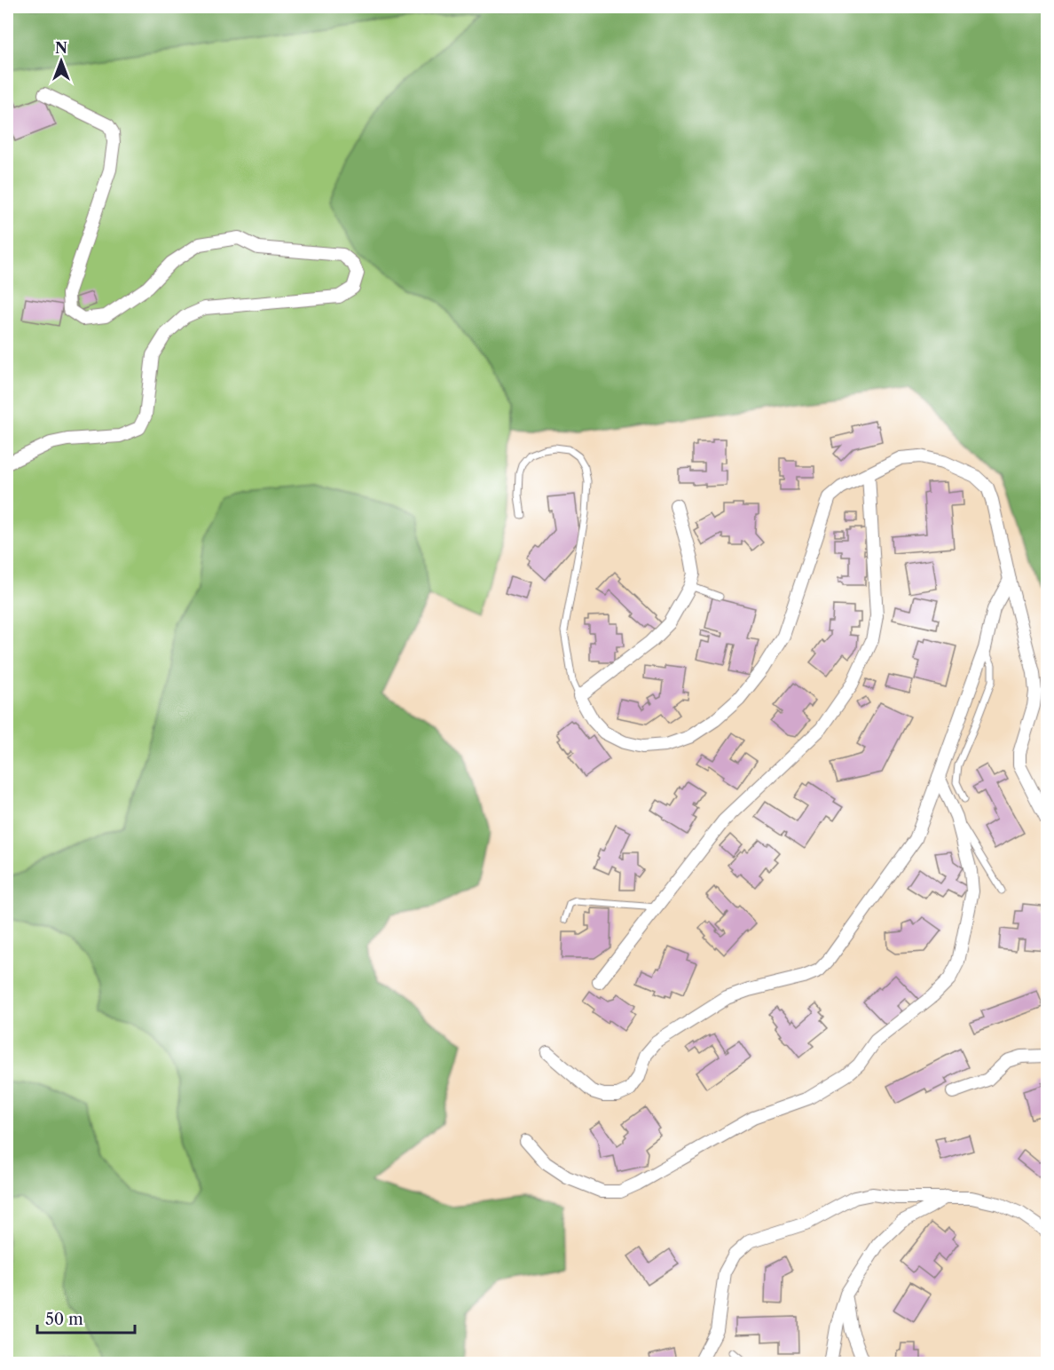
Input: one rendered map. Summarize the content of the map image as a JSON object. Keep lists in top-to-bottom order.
{
  "scale_bar": "50 m",
  "north": "top"
}
